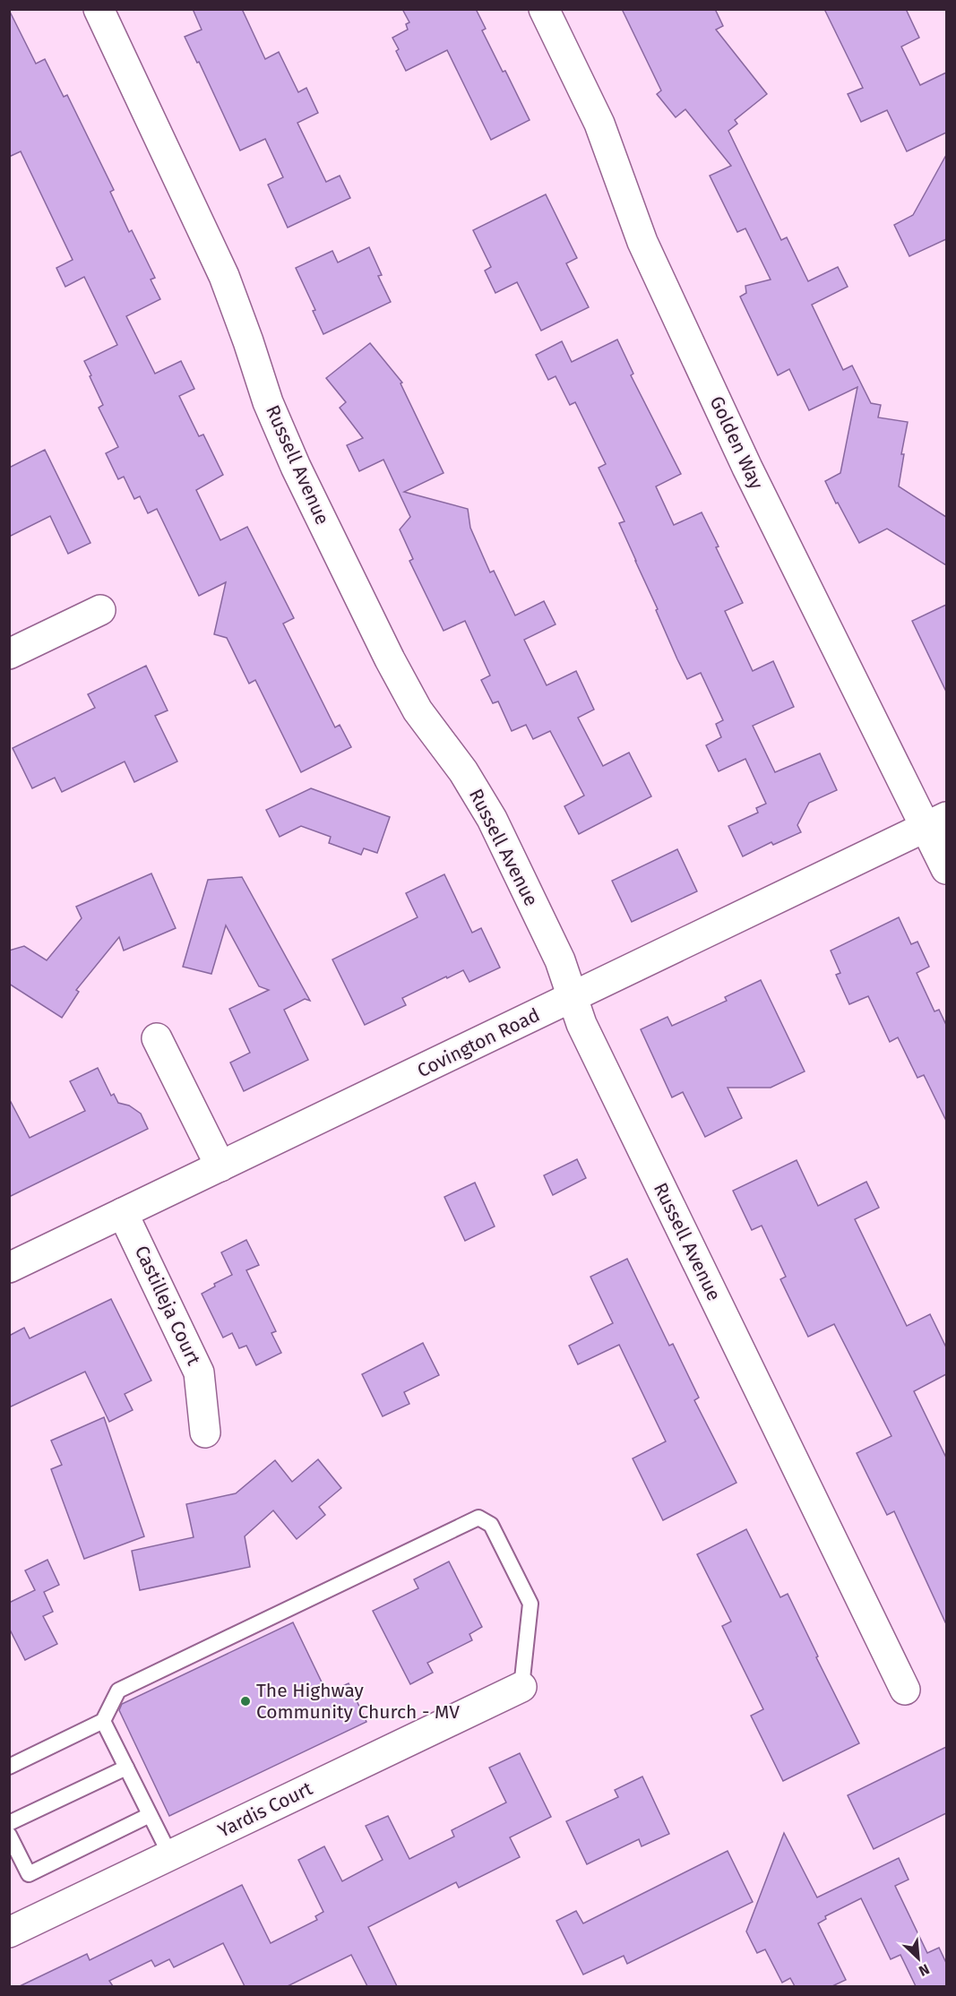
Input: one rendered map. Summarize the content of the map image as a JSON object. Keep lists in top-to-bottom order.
{
  "streets": {
    "street": [
      "Golden Way",
      "Russell Avenue",
      "Covington Road",
      "Castilleja Court",
      "Yardis Court"
    ]
  },
  "crossings": [
    ["Golden Way", "Covington Road"],
    ["Russell Avenue", "Covington Road"],
    ["Covington Road", "Castilleja Court"]
  ],
  "places": ["The Highway Community Church - MV"],
  "north": "bottom right"
}
